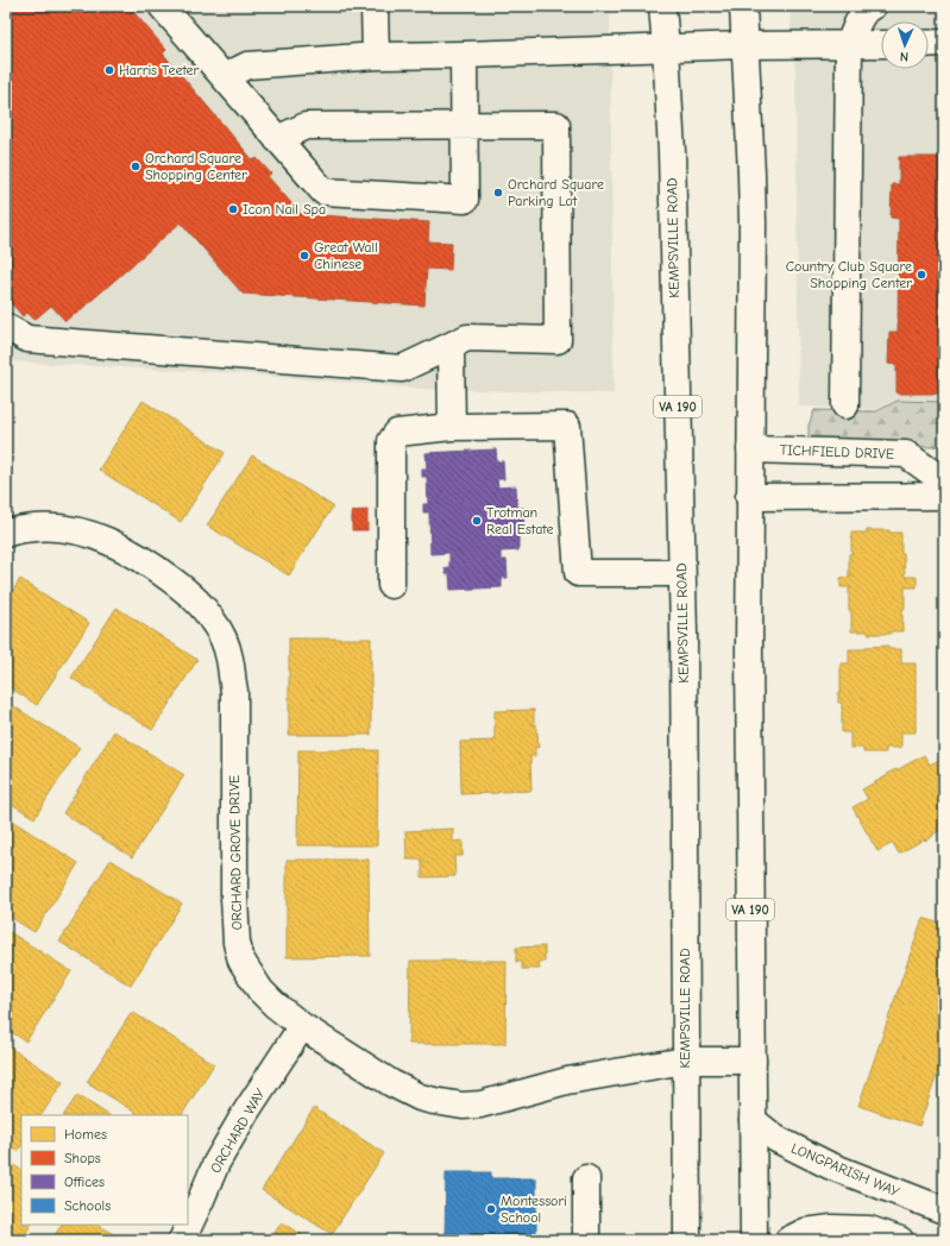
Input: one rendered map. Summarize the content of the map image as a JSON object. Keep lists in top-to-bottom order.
{
  "streets": {
    "main road": [
      "KEMPSVILLE ROAD",
      "VA 190",
      "TICHFIELD DRIVE",
      "ORCHARD GROVE DRIVE",
      "ORCHARD WAY",
      "LONGPARISH WAY"
    ]
  },
  "crossings": [
    ["KEMPSVILLE ROAD", "ORCHARD GROVE DRIVE"],
    ["VA 190", "TICHFIELD DRIVE"],
    ["VA 190", "ORCHARD GROVE DRIVE"],
    ["VA 190", "LONGPARISH WAY"],
    ["ORCHARD GROVE DRIVE", "ORCHARD WAY"]
  ],
  "places": [
    "Harris Teeter",
    "Orchard Square Shopping Center",
    "Orchard Square Parking Lot",
    "Icon Nail Spa",
    "Great Wall Chinese",
    "Country Club Square Shopping Center",
    "Trotman Real Estate",
    "Montessori School"
  ],
  "legend": [
    "Homes",
    "Shops",
    "Offices",
    "Schools"
  ],
  "north": "bottom"
}
